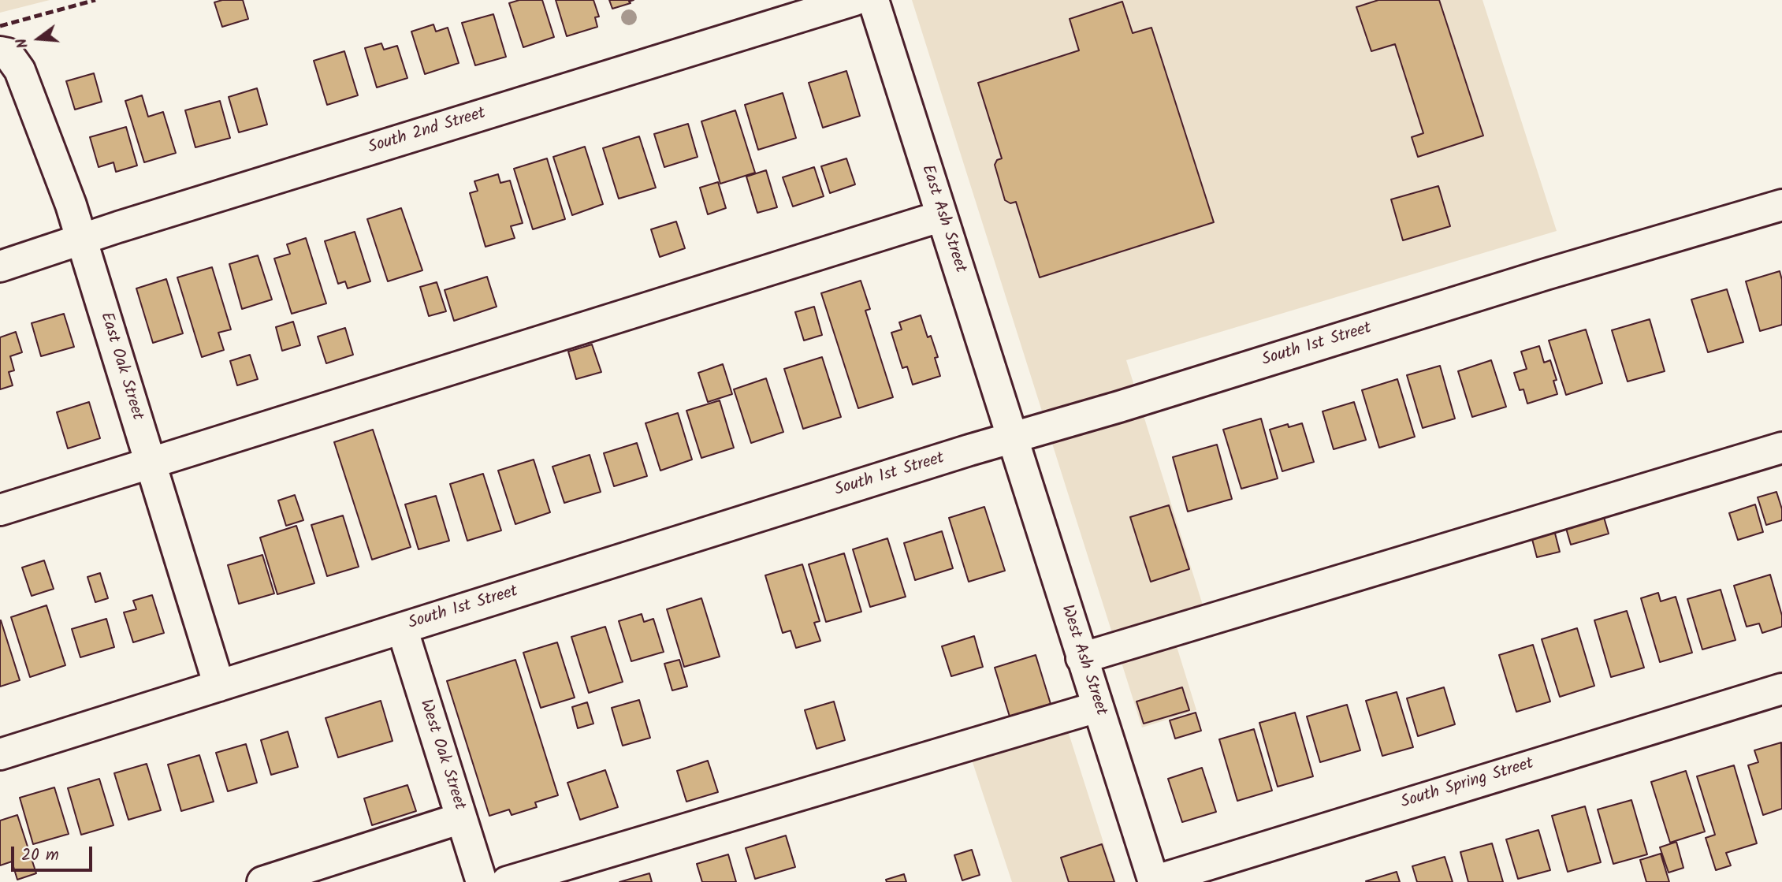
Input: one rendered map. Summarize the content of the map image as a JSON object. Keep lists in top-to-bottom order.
{
  "streets": {
    "street": [
      "South 2nd Street",
      "East Ash Street",
      "South 1st Street",
      "East Oak Street",
      "West Ash Street",
      "West Oak Street",
      "South Spring Street"
    ]
  },
  "crossings": [
    ["South 2nd Street", "East Oak Street"],
    ["East Ash Street", "South 1st Street"],
    ["East Ash Street", "West Ash Street"],
    ["South 1st Street", "East Oak Street"],
    ["South 1st Street", "West Ash Street"],
    ["South 1st Street", "West Oak Street"],
    ["West Ash Street", "South Spring Street"]
  ],
  "scale_bar": "20 m",
  "north": "left"
}
